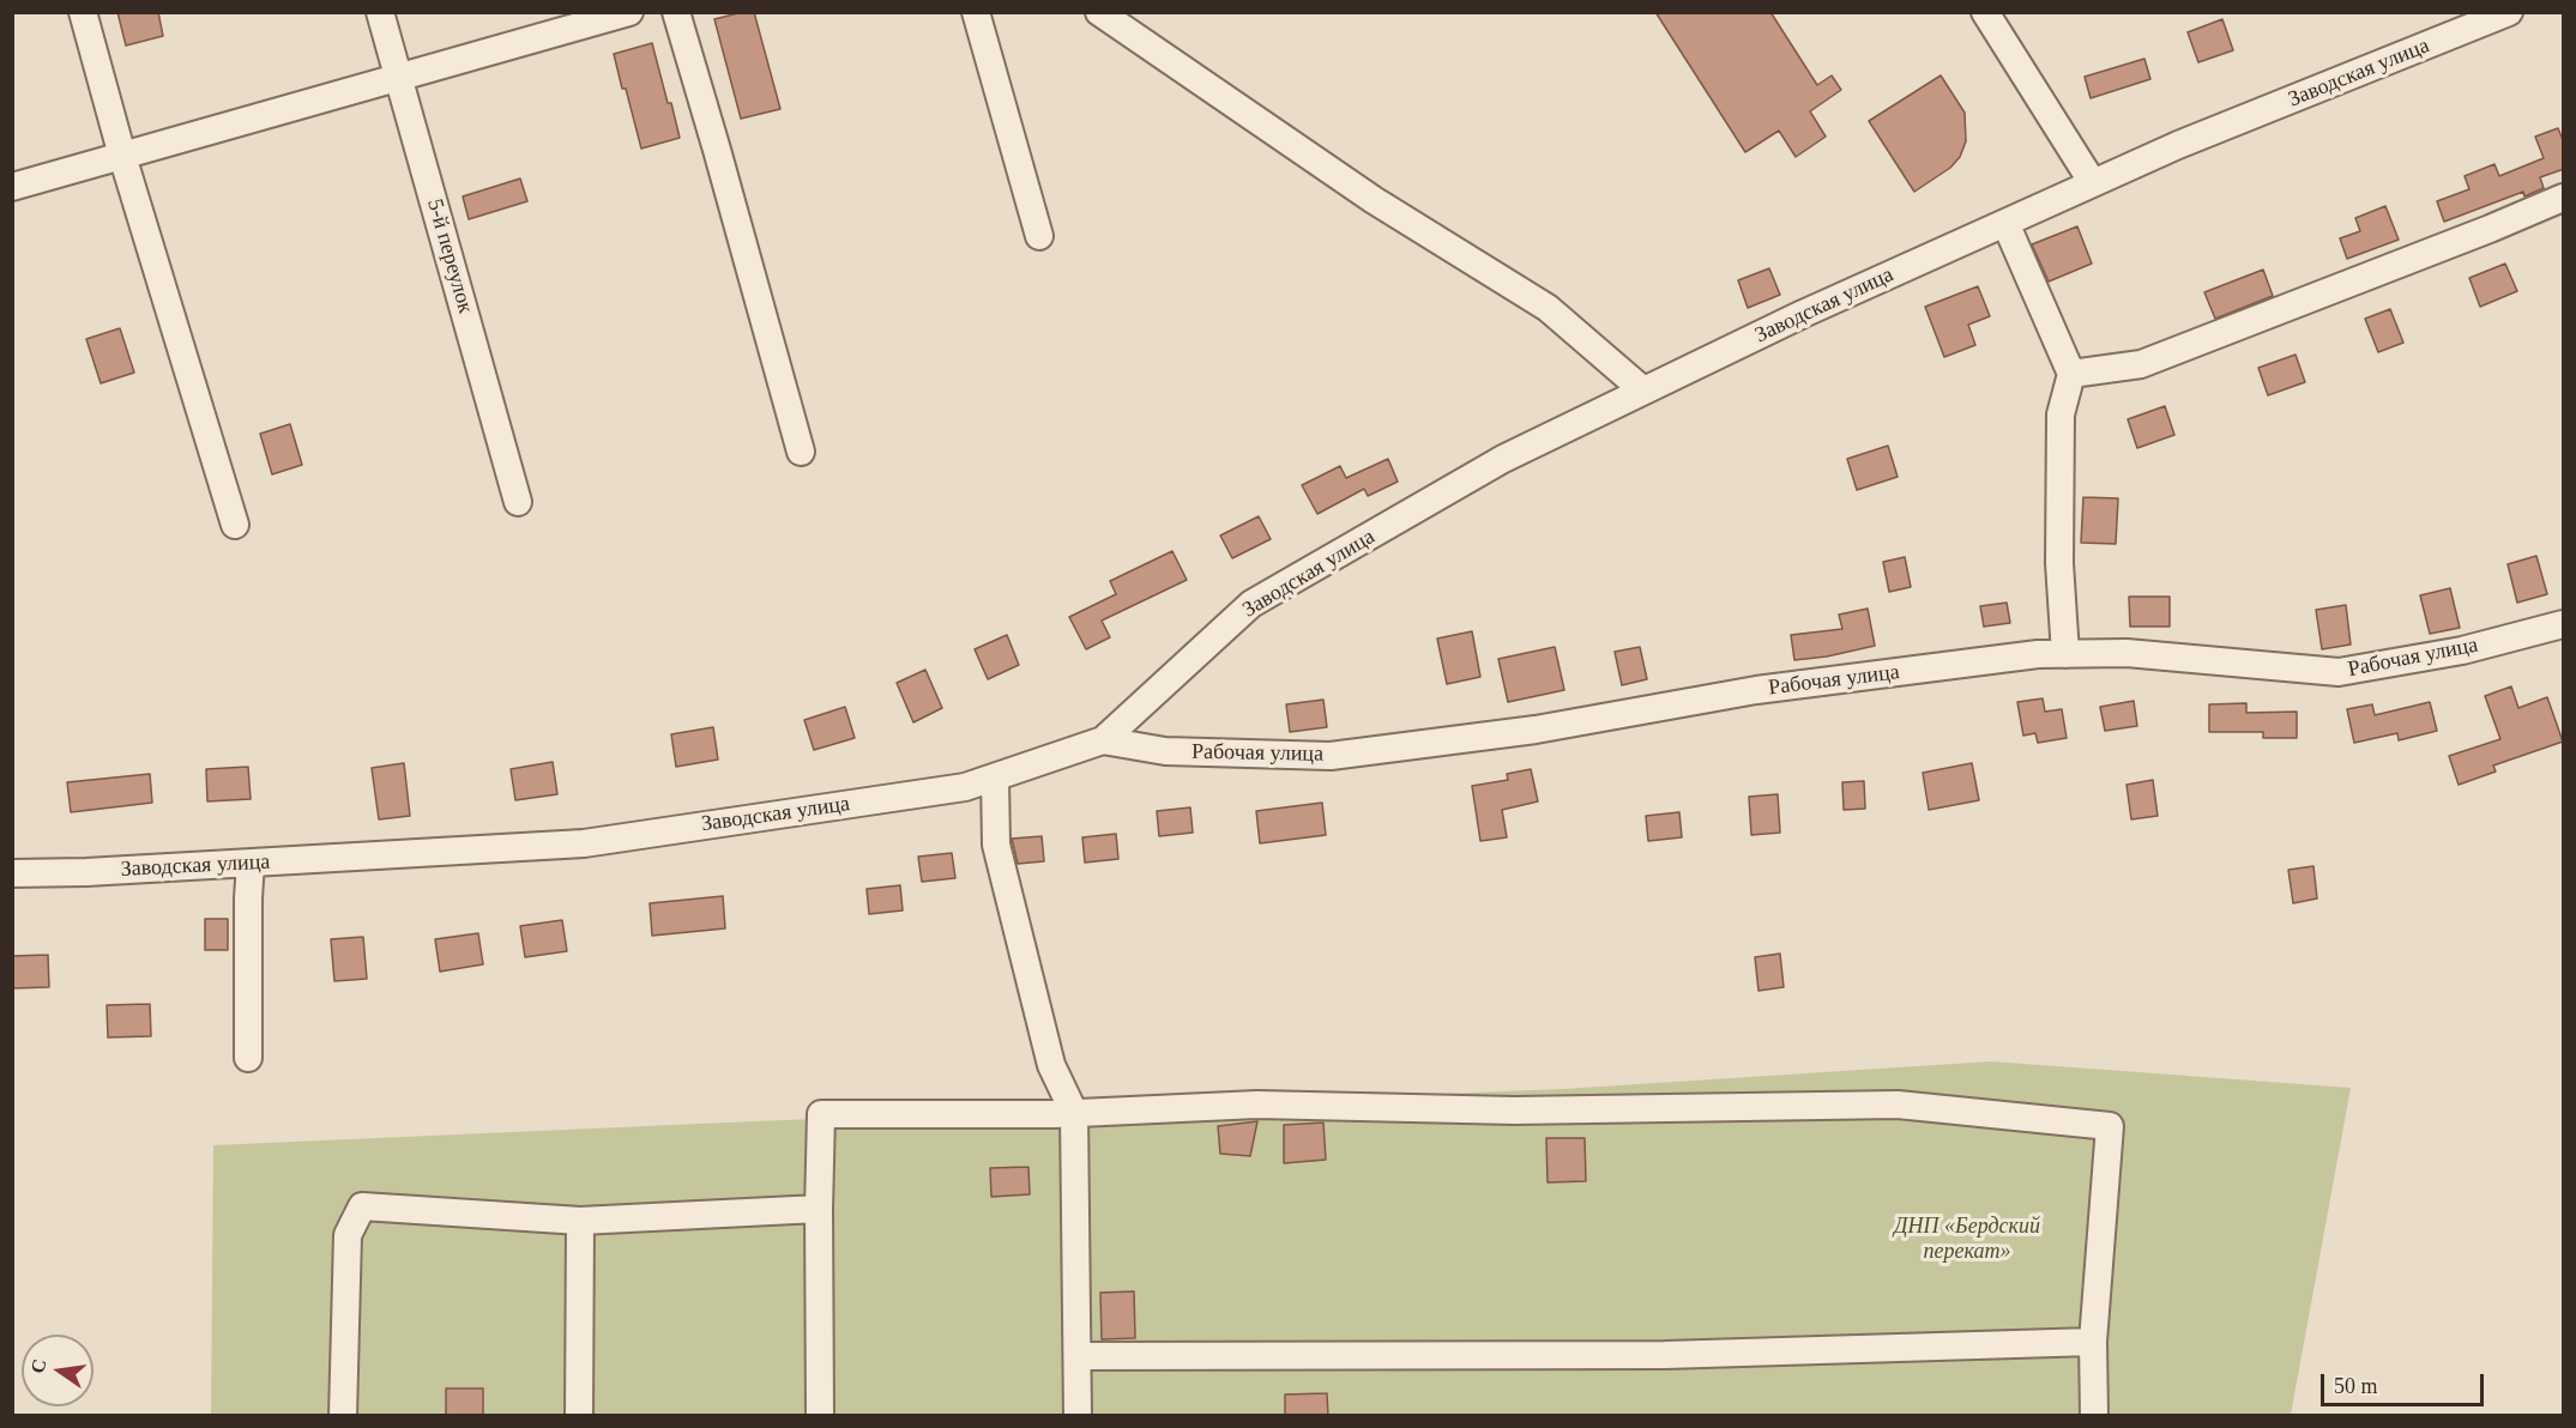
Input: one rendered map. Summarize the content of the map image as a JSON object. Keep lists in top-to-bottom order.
{
  "streets": {
    "street": ["Заводская улица", "5-й переулок", "Рабочая улица"]
  },
  "crossings": [
    ["Заводская улица", "Рабочая улица"]
  ],
  "parks": ["ДНП «Бердский перекат»"],
  "scale_bar": "50 m",
  "north": "left"
}
